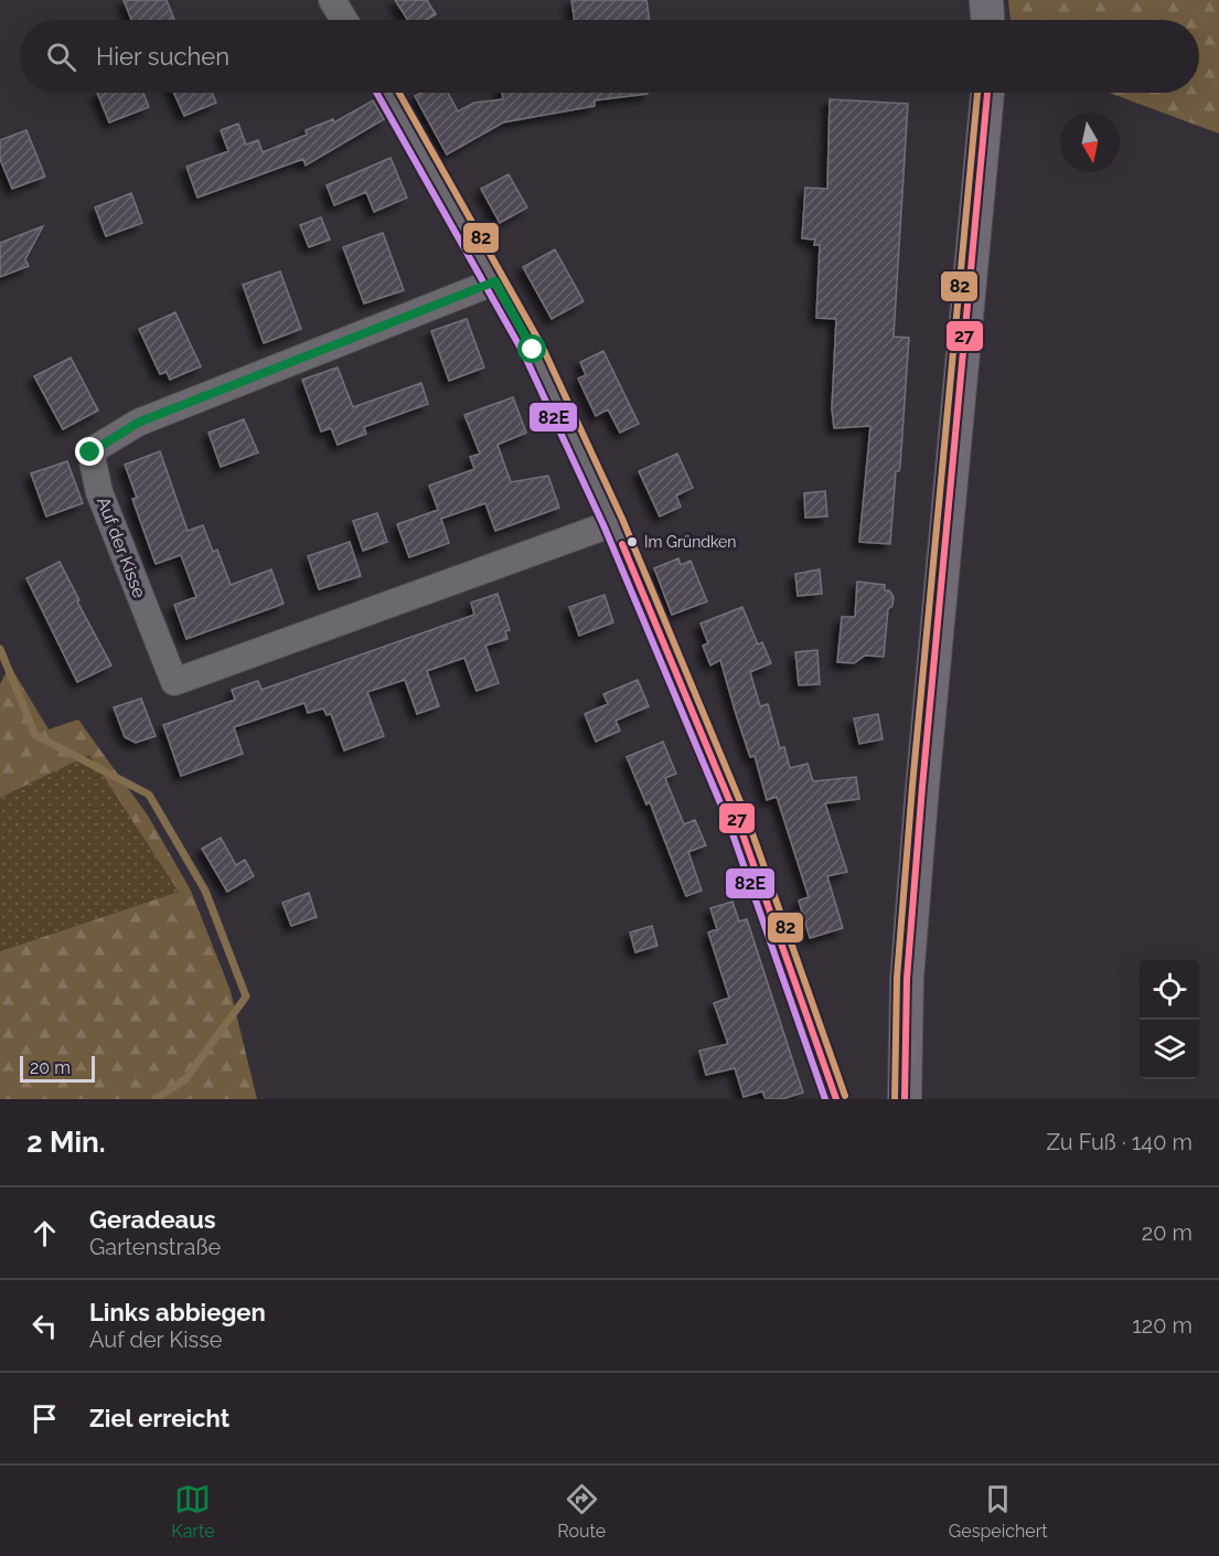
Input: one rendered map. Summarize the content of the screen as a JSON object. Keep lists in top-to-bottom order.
{
  "streets": {
    "street": ["Auf der Kisse"]
  },
  "places": ["Im Gründken"],
  "lines": ["transit line 27", "transit line 82E", "transit line 82"],
  "scale_bar": "20 m",
  "north": "bottom",
  "page": {
    "search": "Hier suchen",
    "scale": "20 m",
    "heading": ["2 Min.", "Zu Fuß · 140 m"],
    "list": [
      ["Geradeaus", "Gartenstraße", "20 m"],
      ["Links abbiegen", "Auf der Kisse", "120 m"],
      "Ziel erreicht"
    ],
    "nav": ["Karte", "Route", "Gespeichert"]
  }
}
